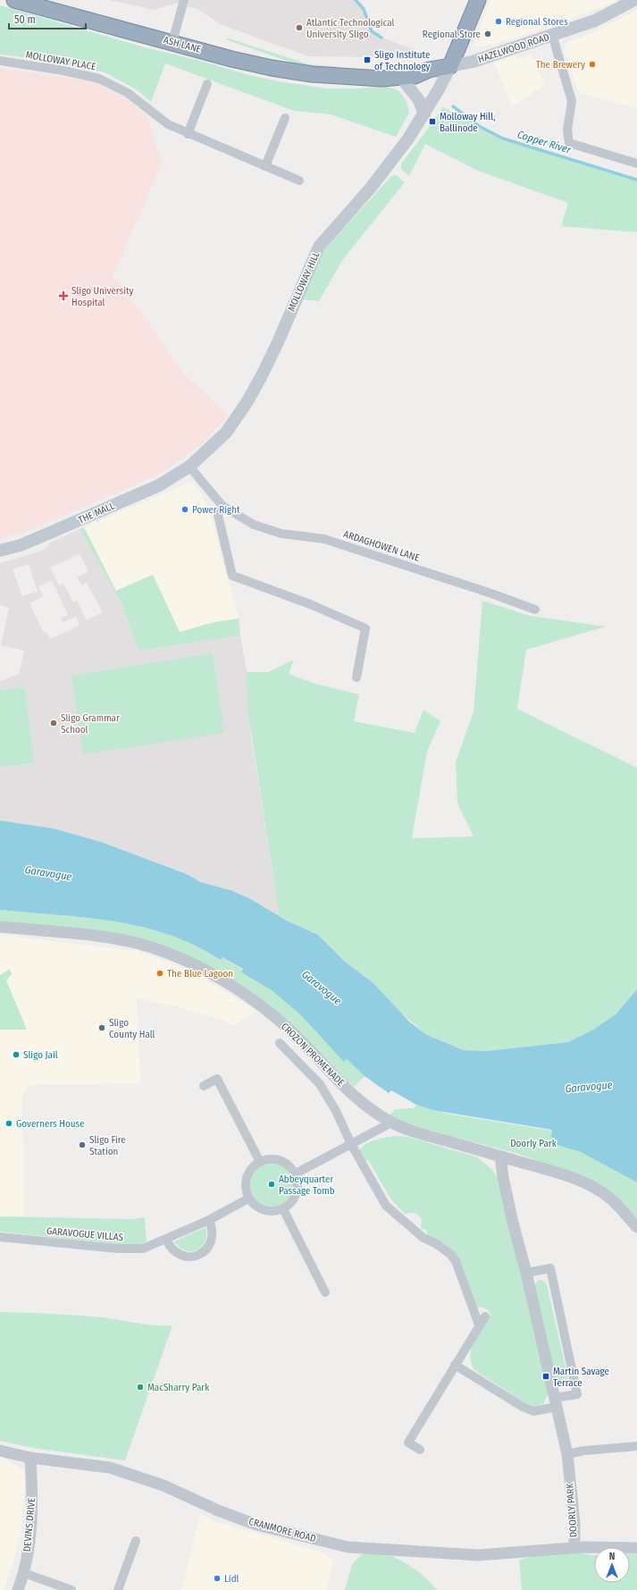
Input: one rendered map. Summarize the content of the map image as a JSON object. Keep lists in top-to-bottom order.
{
  "streets": {
    "highway": ["ASH LANE"],
    "main road": ["HAZELWOOD ROAD", "MOLLOWAY HILL", "THE MALL"],
    "street": [
      "MOLLOWAY PLACE",
      "ARDAGHOWEN LANE",
      "CROZON PROMENADE",
      "GARAVOGUE VILLAS",
      "DOORLY PARK",
      "DEVINS DRIVE",
      "CRANMORE ROAD"
    ]
  },
  "crossings": [
    ["ASH LANE", "HAZELWOOD ROAD"],
    ["ASH LANE", "MOLLOWAY HILL"],
    ["HAZELWOOD ROAD", "MOLLOWAY HILL"],
    ["MOLLOWAY HILL", "THE MALL"],
    ["MOLLOWAY HILL", "ARDAGHOWEN LANE"],
    ["THE MALL", "ARDAGHOWEN LANE"],
    ["CROZON PROMENADE", "DOORLY PARK"],
    ["DOORLY PARK", "CRANMORE ROAD"],
    ["DEVINS DRIVE", "CRANMORE ROAD"]
  ],
  "water": ["Copper River", "Garavogue"],
  "parks": ["Doorly Park"],
  "places": {
    "other": [
      "Regional Stores",
      "Atlantic Technological University Sligo",
      "Regional Store",
      "The Brewery",
      "Power Right",
      "Sligo Grammar School",
      "The Blue Lagoon",
      "Sligo County Hall",
      "Sligo Jail",
      "Governers House",
      "Sligo Fire Station",
      "Abbeyquarter Passage Tomb",
      "MacSharry Park",
      "Lidl"
    ],
    "transit": ["Sligo Institute of Technology", "Molloway Hill, Ballinode", "Martin Savage Terrace"],
    "health": ["Sligo University Hospital"]
  },
  "scale_bar": "50 m",
  "north": "top"
}
